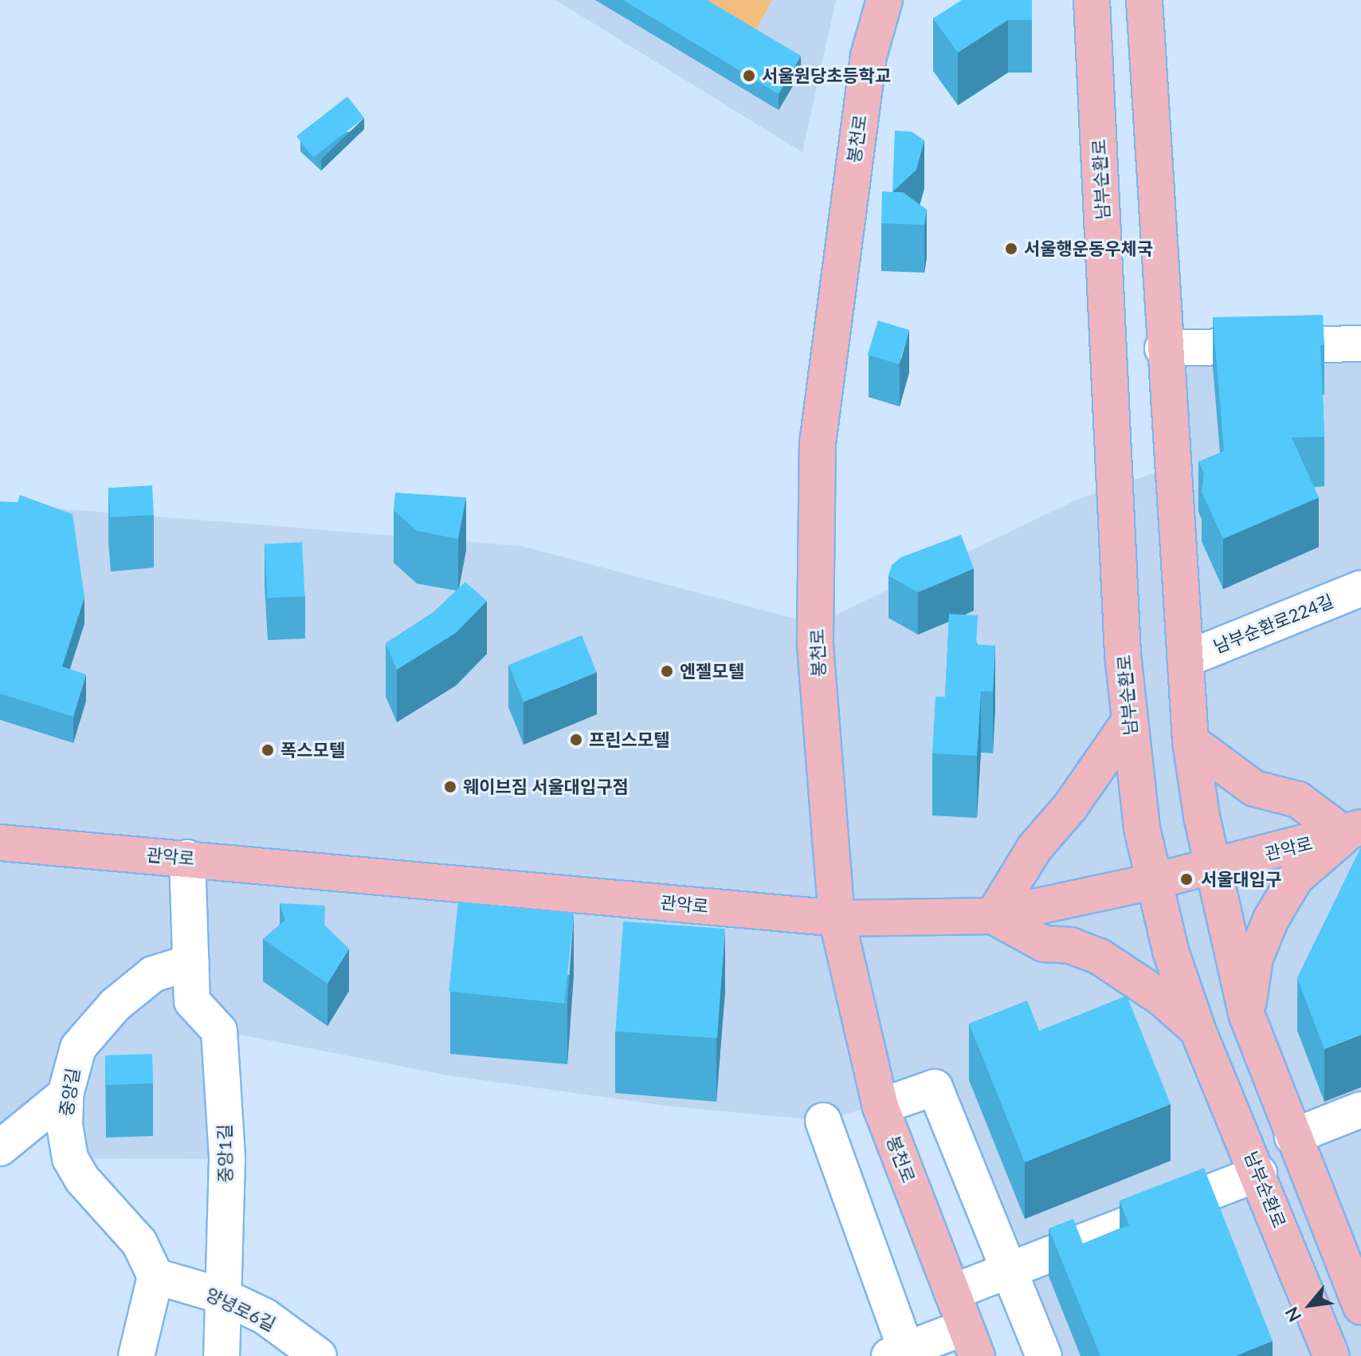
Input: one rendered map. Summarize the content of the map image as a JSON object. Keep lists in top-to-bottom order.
{
  "streets": {
    "main road": ["봉천로", "남부순환로", "관악로"],
    "street": [
      "남부순환로224길",
      "중앙길",
      "중앙1길",
      "양녕로6길"
    ]
  },
  "crossings": [
    ["봉천로", "관악로"],
    ["남부순환로", "관악로"],
    ["중앙길", "중앙1길"],
    ["중앙길", "양녕로6길"],
    ["중앙1길", "양녕로6길"]
  ],
  "places": [
    "서울원당초등학교",
    "서울행운동우체국",
    "엔젤모텔",
    "프린스모텔",
    "폭스모텔",
    "웨이브짐 서울대입구점",
    "서울대입구"
  ],
  "north": "bottom left"
}
